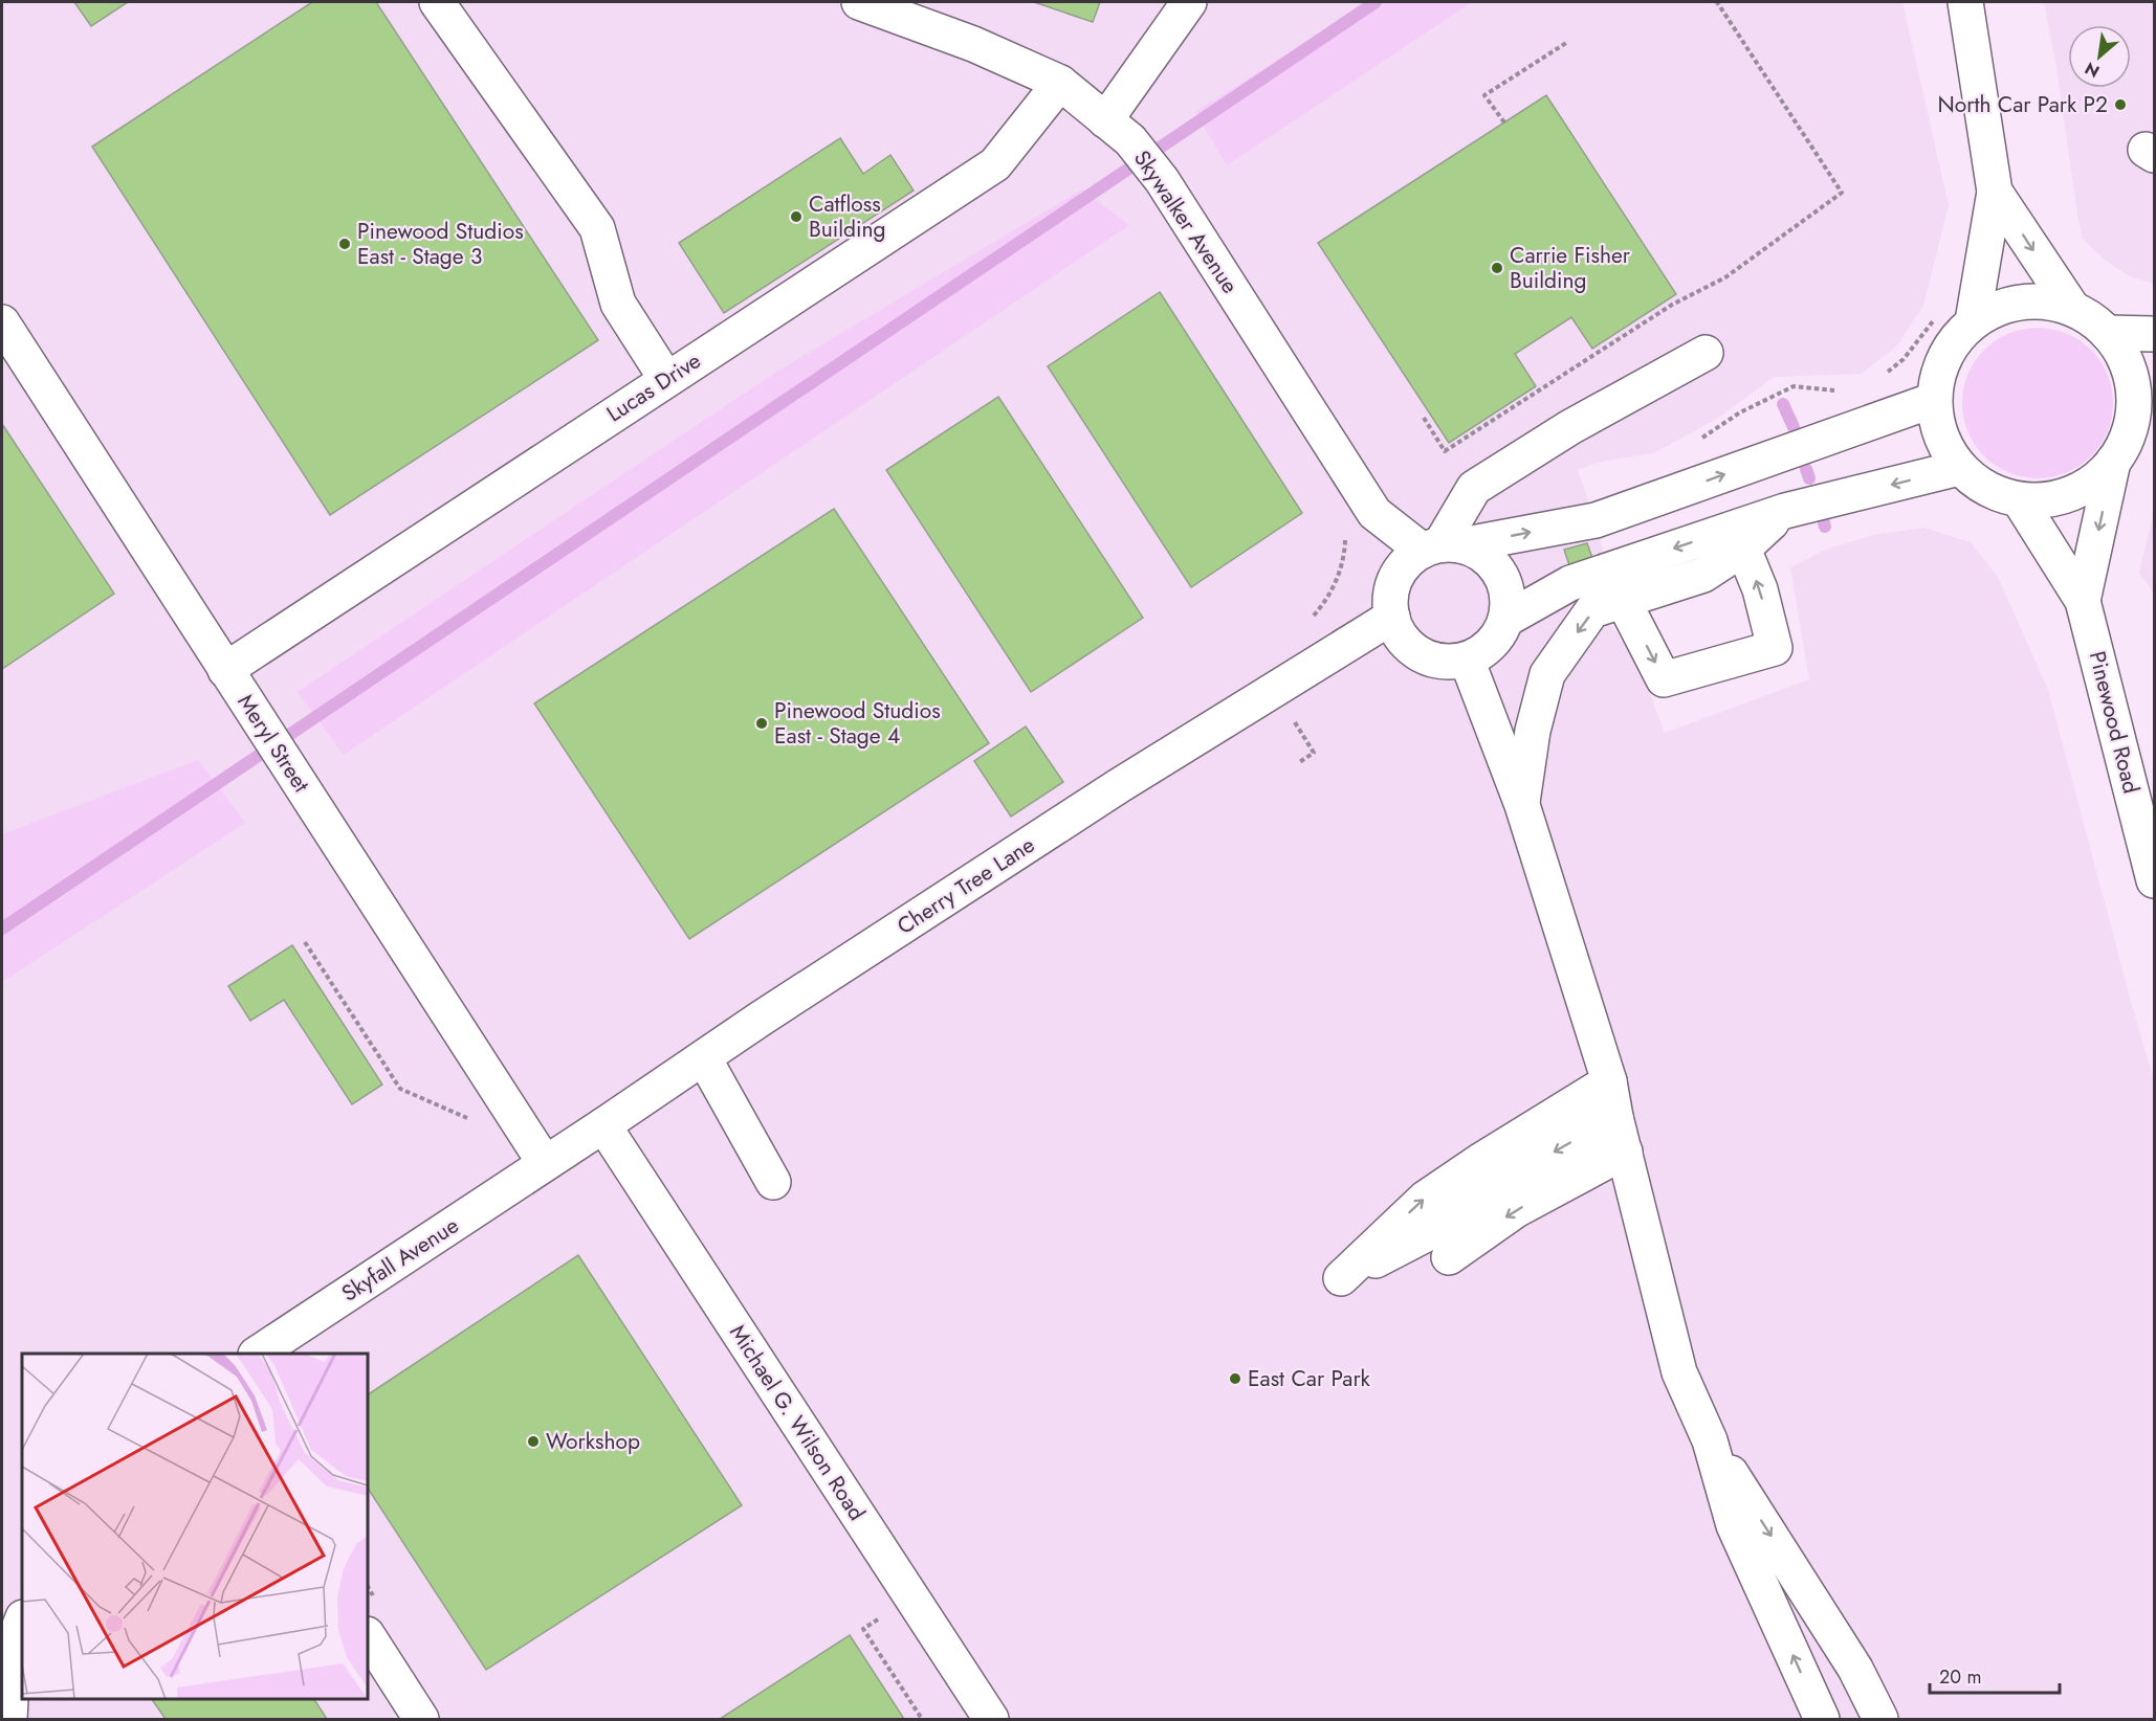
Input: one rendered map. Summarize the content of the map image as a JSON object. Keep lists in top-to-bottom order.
{
  "streets": {
    "street": [
      "Skywalker Avenue",
      "Lucas Drive",
      "Pinewood Road",
      "Meryl Street",
      "Cherry Tree Lane",
      "Skyfall Avenue",
      "Michael G. Wilson Road"
    ]
  },
  "crossings": [
    ["Skywalker Avenue", "Lucas Drive"],
    ["Skywalker Avenue", "Cherry Tree Lane"],
    ["Lucas Drive", "Meryl Street"],
    ["Meryl Street", "Cherry Tree Lane"],
    ["Meryl Street", "Skyfall Avenue"],
    ["Cherry Tree Lane", "Skyfall Avenue"],
    ["Cherry Tree Lane", "Michael G. Wilson Road"]
  ],
  "places": [
    "North Car Park P2",
    "Catfloss Building",
    "Pinewood Studios East - Stage 3",
    "Carrie Fisher Building",
    "Pinewood Studios East - Stage 4",
    "East Car Park",
    "Workshop"
  ],
  "scale_bar": "20 m",
  "north": "bottom left"
}
